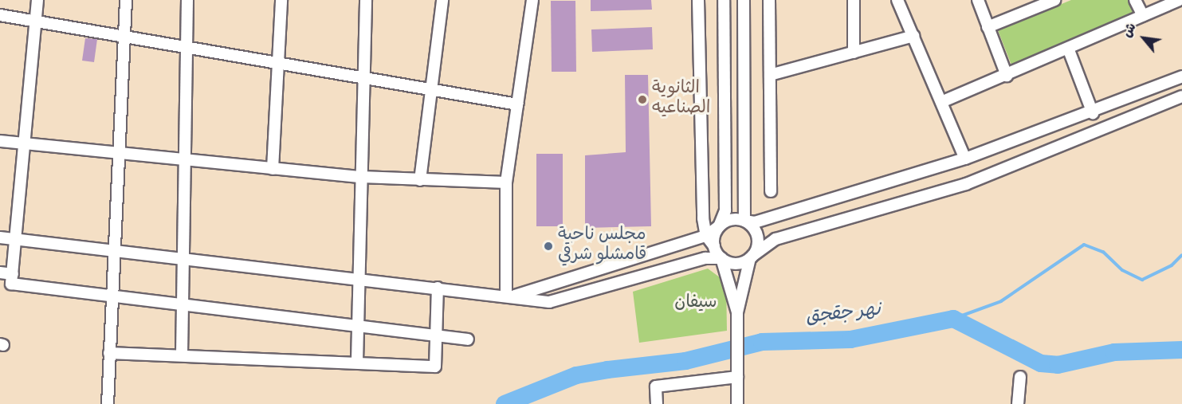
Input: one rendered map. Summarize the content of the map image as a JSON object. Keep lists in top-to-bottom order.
{
  "water": ["نهر جقجق"],
  "parks": ["سيفان"],
  "places": ["الثانوية الصناعيه", "مجلس ناحية قامشلو شرقي"],
  "north": "top left"
}
